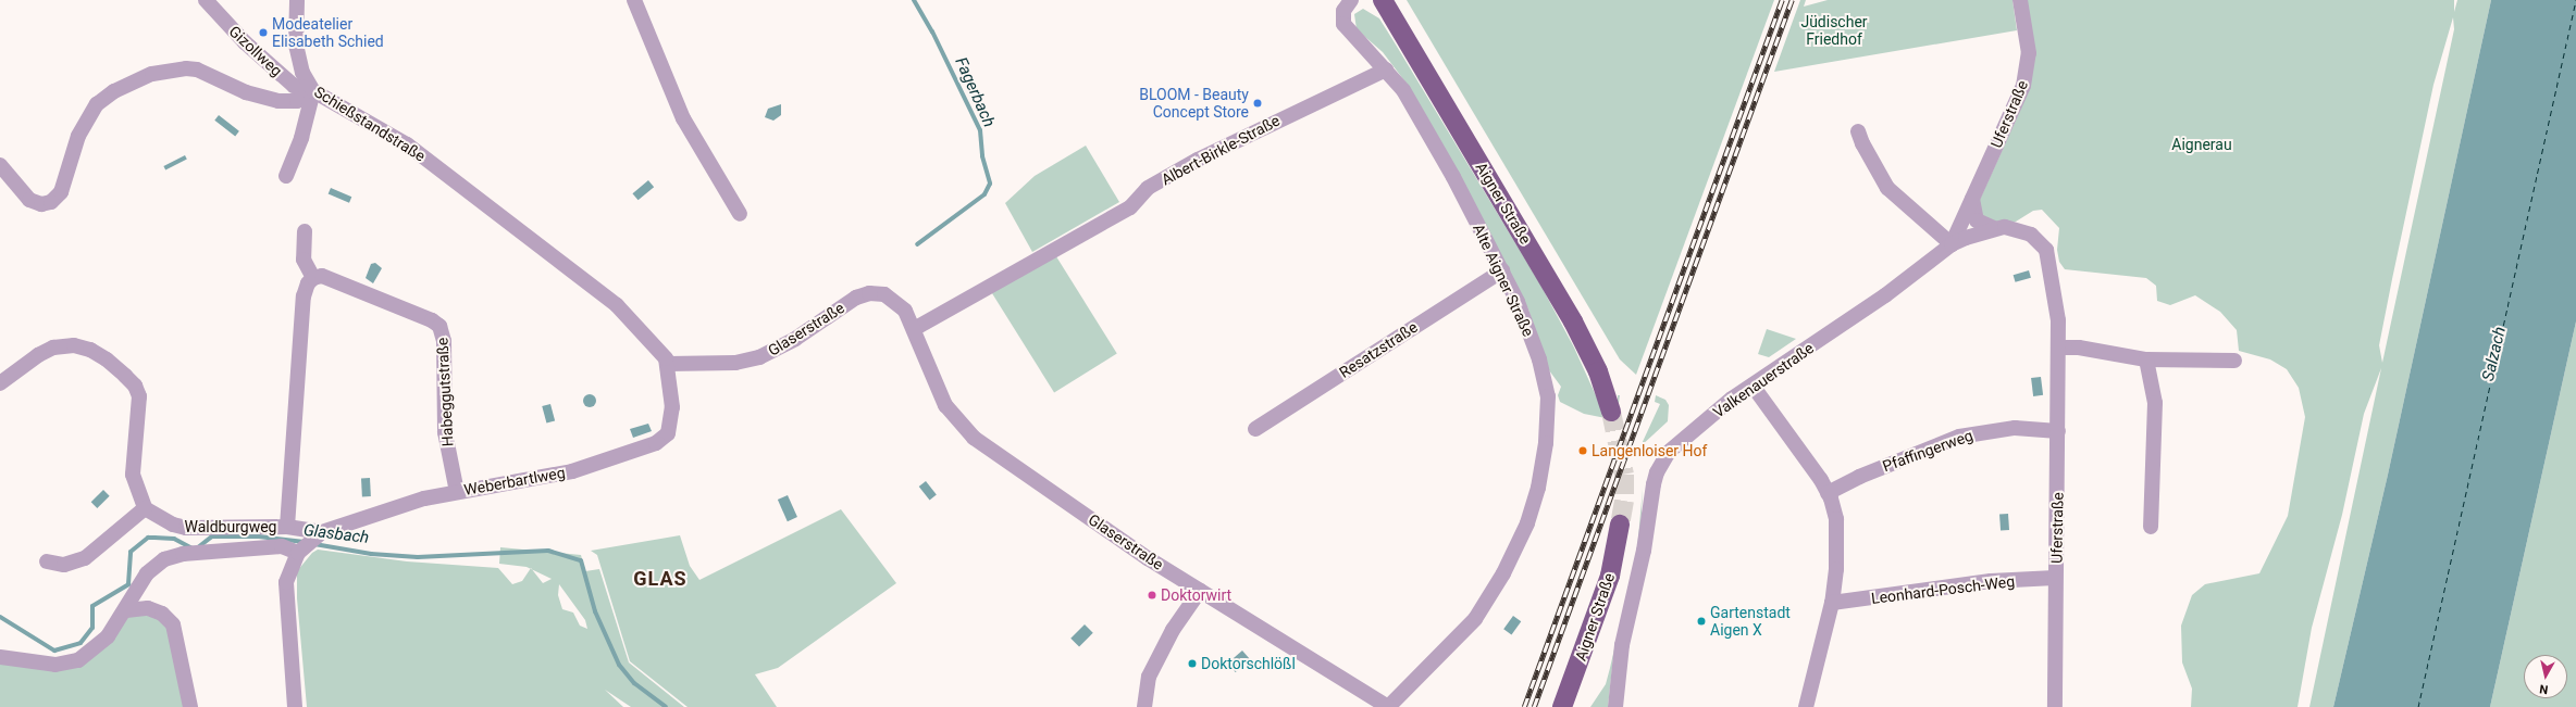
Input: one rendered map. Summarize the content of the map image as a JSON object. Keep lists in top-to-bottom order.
{
  "streets": {
    "main road": ["Aigner Straße"],
    "street": [
      "Gizollweg",
      "Uferstraße",
      "Schießstandstraße",
      "Albert-Birkle-Straße",
      "Alte Aigner Straße",
      "Glaserstraße",
      "Resatzstraße",
      "Valkenauerstraße",
      "Habeggutstraße",
      "Pfaffingerweg",
      "Weberbartlweg",
      "Waldburgweg",
      "Leonhard-Posch-Weg"
    ]
  },
  "crossings": [
    ["Gizollweg", "Schießstandstraße"],
    ["Uferstraße", "Valkenauerstraße"],
    ["Uferstraße", "Pfaffingerweg"],
    ["Uferstraße", "Leonhard-Posch-Weg"],
    ["Schießstandstraße", "Glaserstraße"],
    ["Schießstandstraße", "Weberbartlweg"],
    ["Albert-Birkle-Straße", "Alte Aigner Straße"],
    ["Albert-Birkle-Straße", "Glaserstraße"],
    ["Alte Aigner Straße", "Glaserstraße"],
    ["Alte Aigner Straße", "Resatzstraße"],
    ["Glaserstraße", "Weberbartlweg"],
    ["Habeggutstraße", "Weberbartlweg"],
    ["Weberbartlweg", "Waldburgweg"]
  ],
  "districts": ["GLAS"],
  "water": ["Fagerbach", "Salzach", "Glasbach"],
  "parks": ["Jüdischer Friedhof", "Aignerau"],
  "places": [
    "Modeatelier Elisabeth Schied",
    "BLOOM - Beauty Concept Store",
    "Langenloiser Hof",
    "Doktorwirt",
    "Gartenstadt Aigen X",
    "Doktorschlößl"
  ],
  "north": "bottom"
}
